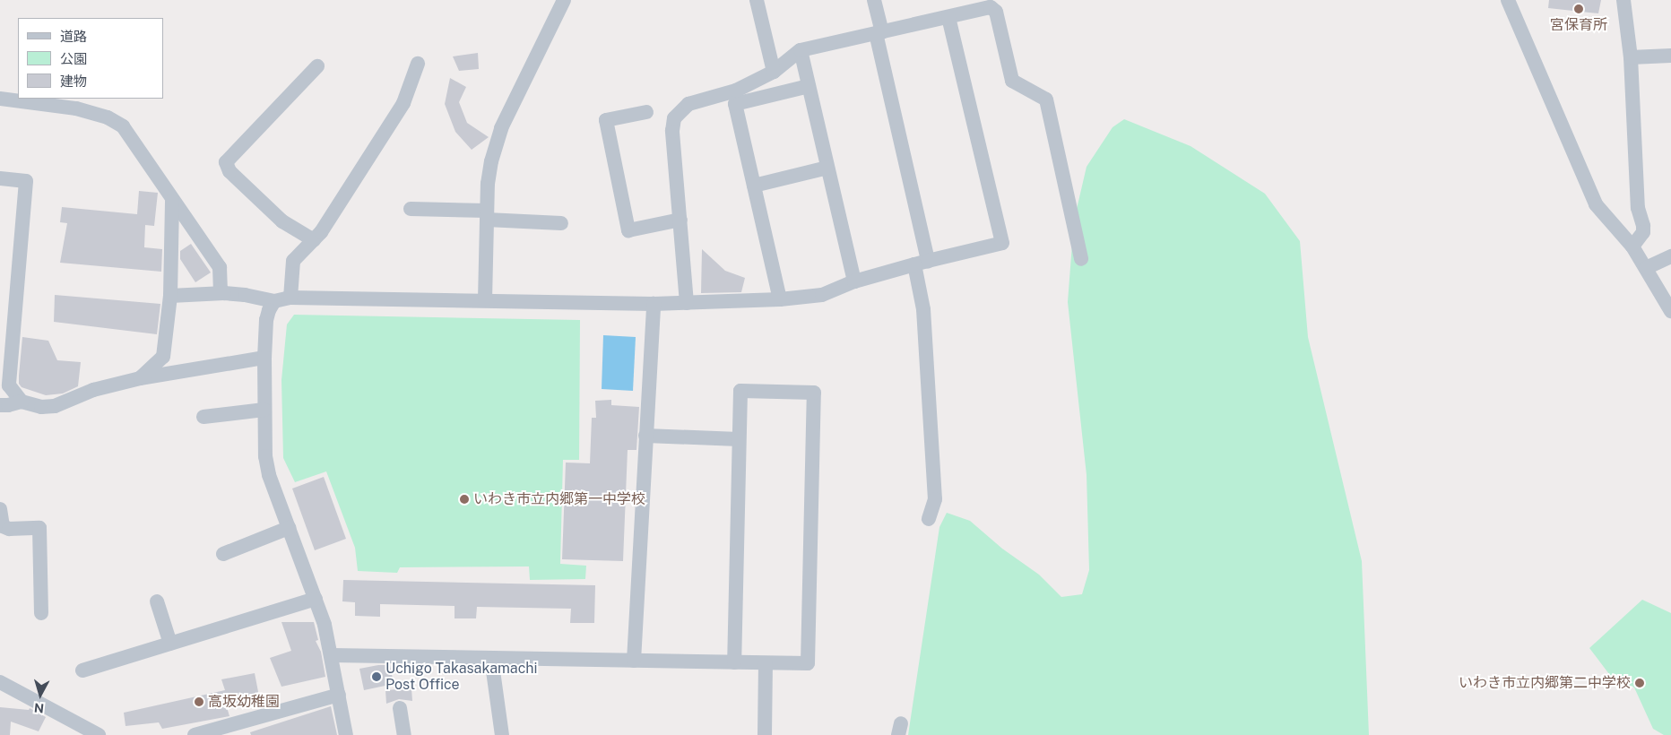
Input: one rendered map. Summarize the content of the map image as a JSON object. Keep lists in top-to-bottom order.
{
  "places": [
    "宮保育所",
    "いわき市立内郷第一中学校",
    "Uchigo Takasakamachi Post Office",
    "いわき市立内郷第二中学校",
    "高坂幼稚園"
  ],
  "legend": ["道路", "公園", "建物"],
  "north": "bottom"
}
